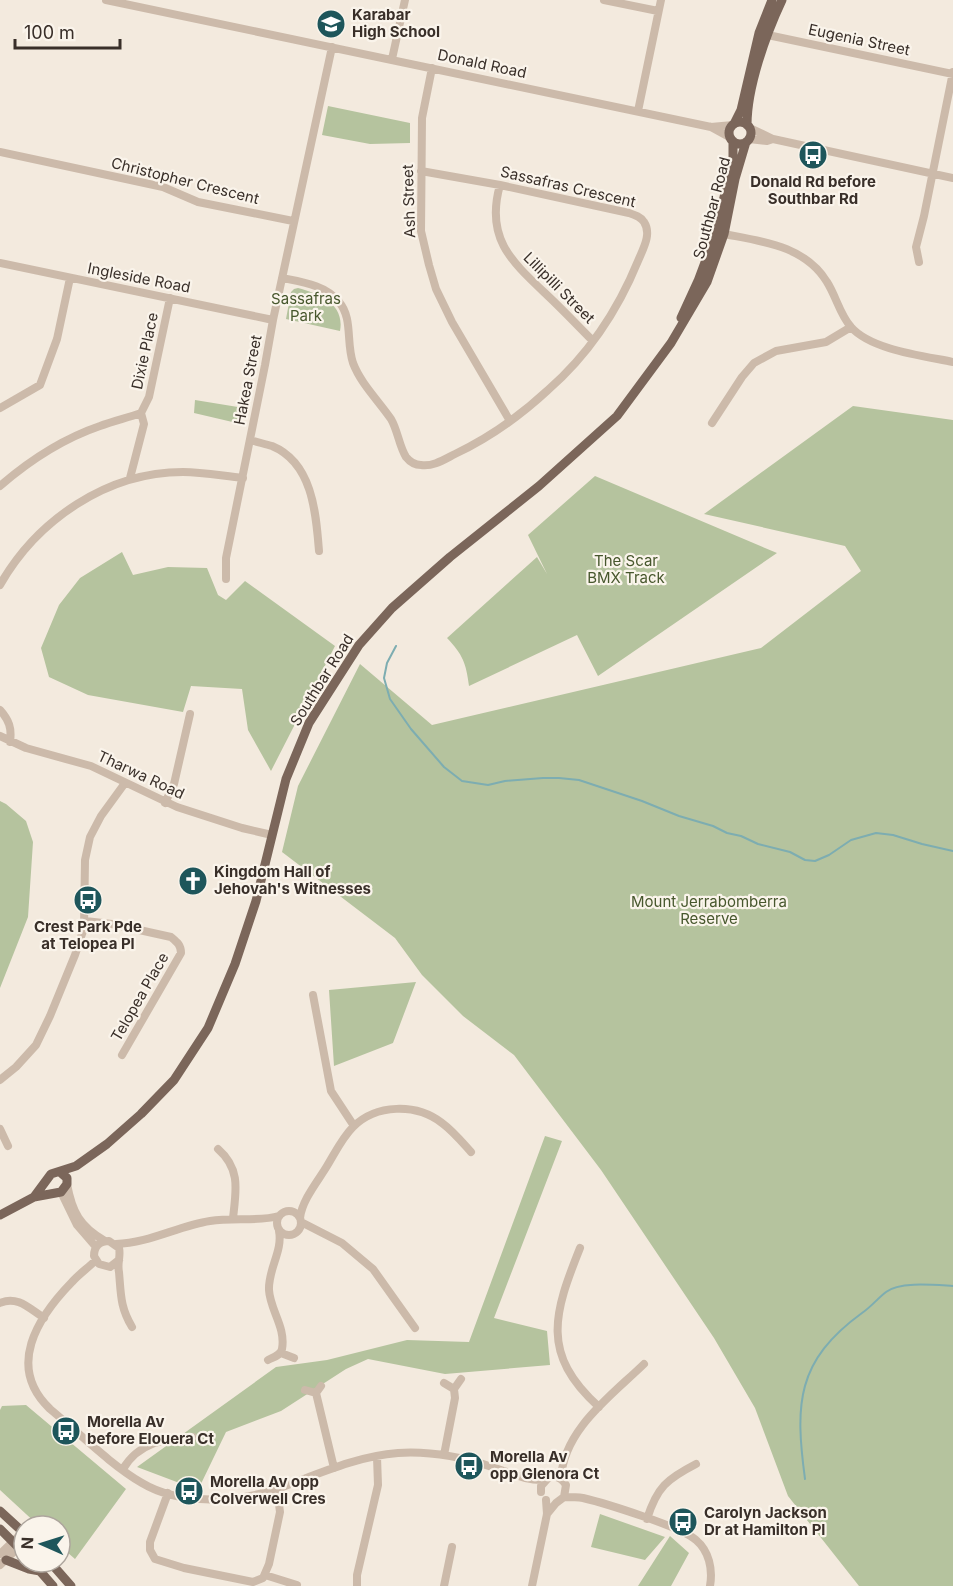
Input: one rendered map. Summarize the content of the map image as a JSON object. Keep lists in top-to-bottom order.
{
  "streets": {
    "main road": ["Southbar Road"],
    "street": [
      "Eugenia Street",
      "Donald Road",
      "Christopher Crescent",
      "Sassafras Crescent",
      "Ash Street",
      "Ingleside Road",
      "Lillipilli Street",
      "Dixie Place",
      "Hakea Street",
      "Tharwa Road",
      "Telopea Place"
    ]
  },
  "crossings": [
    ["Donald Road", "Ash Street"],
    ["Donald Road", "Southbar Road"],
    ["Donald Road", "Hakea Street"],
    ["Christopher Crescent", "Hakea Street"],
    ["Sassafras Crescent", "Ash Street"],
    ["Sassafras Crescent", "Lillipilli Street"],
    ["Sassafras Crescent", "Hakea Street"],
    ["Southbar Road", "Tharwa Road"],
    ["Ingleside Road", "Dixie Place"],
    ["Ingleside Road", "Hakea Street"]
  ],
  "parks": ["Sassafras Park", "The Scar BMX Track", "Mount Jerrabomberra Reserve"],
  "places": {
    "school or university": ["Karabar High School"],
    "bus stop": [
      "Donald Rd before Southbar Rd",
      "Crest Park Pde at Telopea Pl",
      "Morella Av before Elouera Ct",
      "Morella Av opp Glenora Ct",
      "Morella Av opp Colverwell Cres",
      "Carolyn Jackson Dr at Hamilton Pl"
    ],
    "church": ["Kingdom Hall of Jehovah's Witnesses"]
  },
  "scale_bar": "100 m",
  "north": "left"
}
